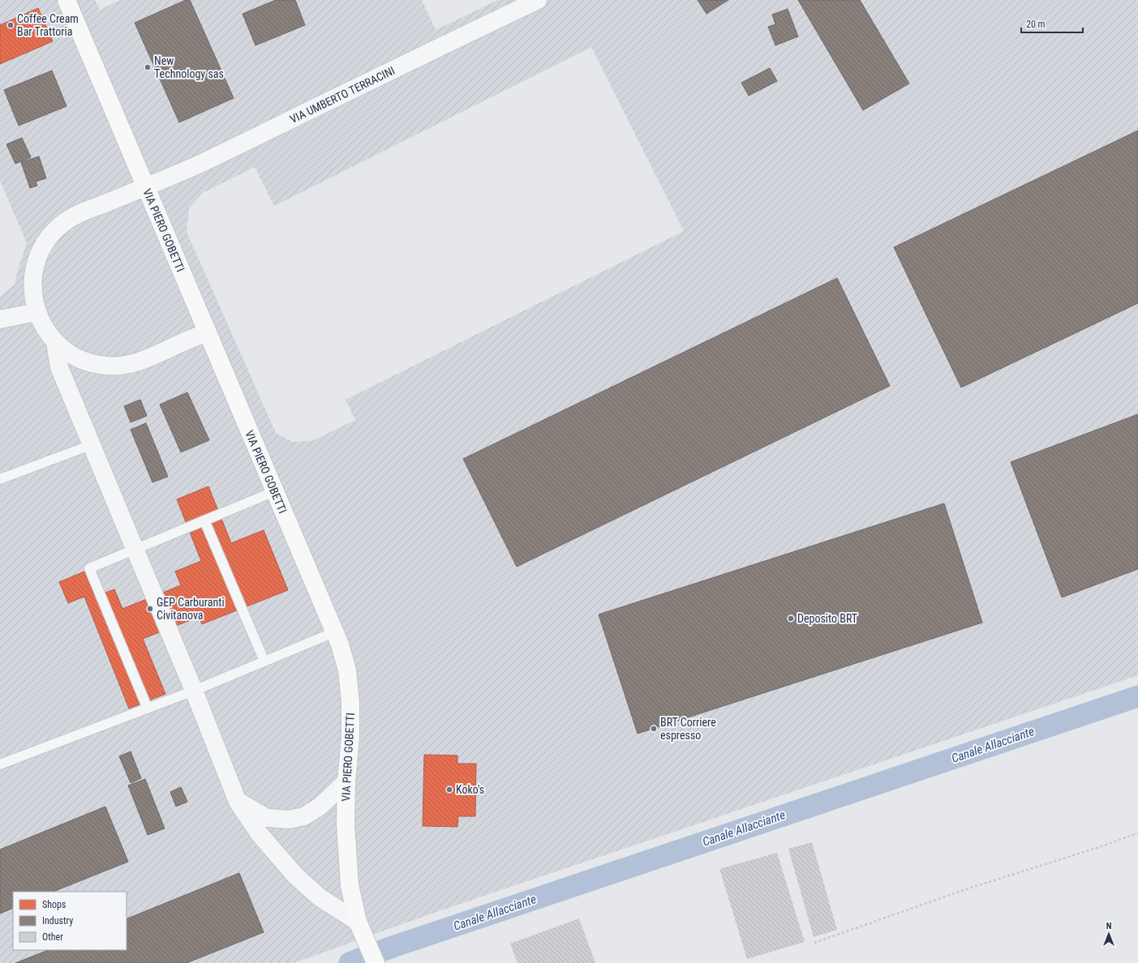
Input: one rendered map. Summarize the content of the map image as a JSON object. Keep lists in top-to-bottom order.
{
  "streets": {
    "street": ["VIA UMBERTO TERRACINI", "VIA PIERO GOBETTI"]
  },
  "crossings": [
    ["VIA UMBERTO TERRACINI", "VIA PIERO GOBETTI"]
  ],
  "water": ["Canale Allacciante"],
  "places": [
    "Coffee Cream Bar Trattoria",
    "New Technology sas",
    "GEP Carburanti Civitanova",
    "Deposito BRT",
    "BRT Corriere espresso",
    "Koko's"
  ],
  "legend": ["Shops", "Industry", "Other"],
  "scale_bar": "20 m",
  "north": "top"
}
